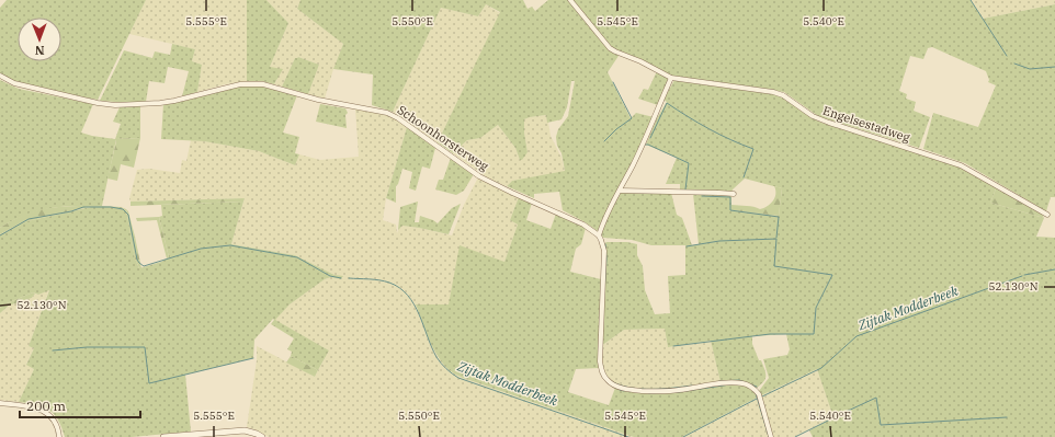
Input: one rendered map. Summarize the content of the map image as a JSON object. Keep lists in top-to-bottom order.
{
  "streets": {
    "street": ["Engelsestadweg", "Schoonhorsterweg"]
  },
  "water": ["Zijtak Modderbeek"],
  "scale_bar": "200 m",
  "north": "bottom",
  "coordinates": [
    "5.555°E",
    "5.550°E",
    "5.545°E",
    "5.540°E",
    "52.130°N"
  ]
}
